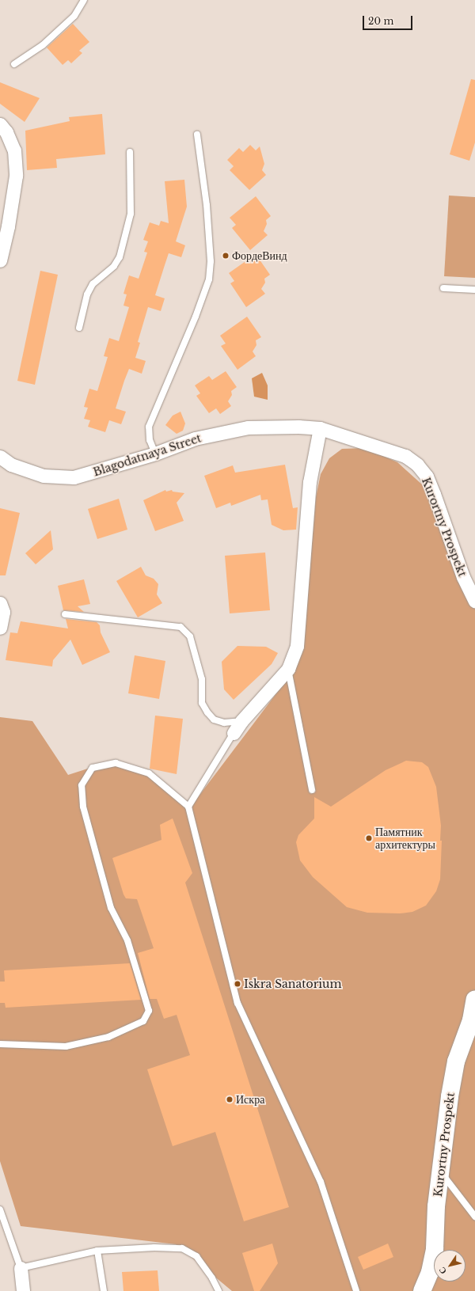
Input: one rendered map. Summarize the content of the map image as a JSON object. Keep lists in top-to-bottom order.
{
  "streets": {
    "street": ["Blagodatnaya Street", "Kurortny Prospekt"]
  },
  "crossings": [
    ["Blagodatnaya Street", "Kurortny Prospekt"]
  ],
  "places": [
    "ФордеВинд",
    "Памятник архитектуры",
    "Iskra Sanatorium",
    "Искра"
  ],
  "scale_bar": "20 m",
  "north": "bottom left"
}
